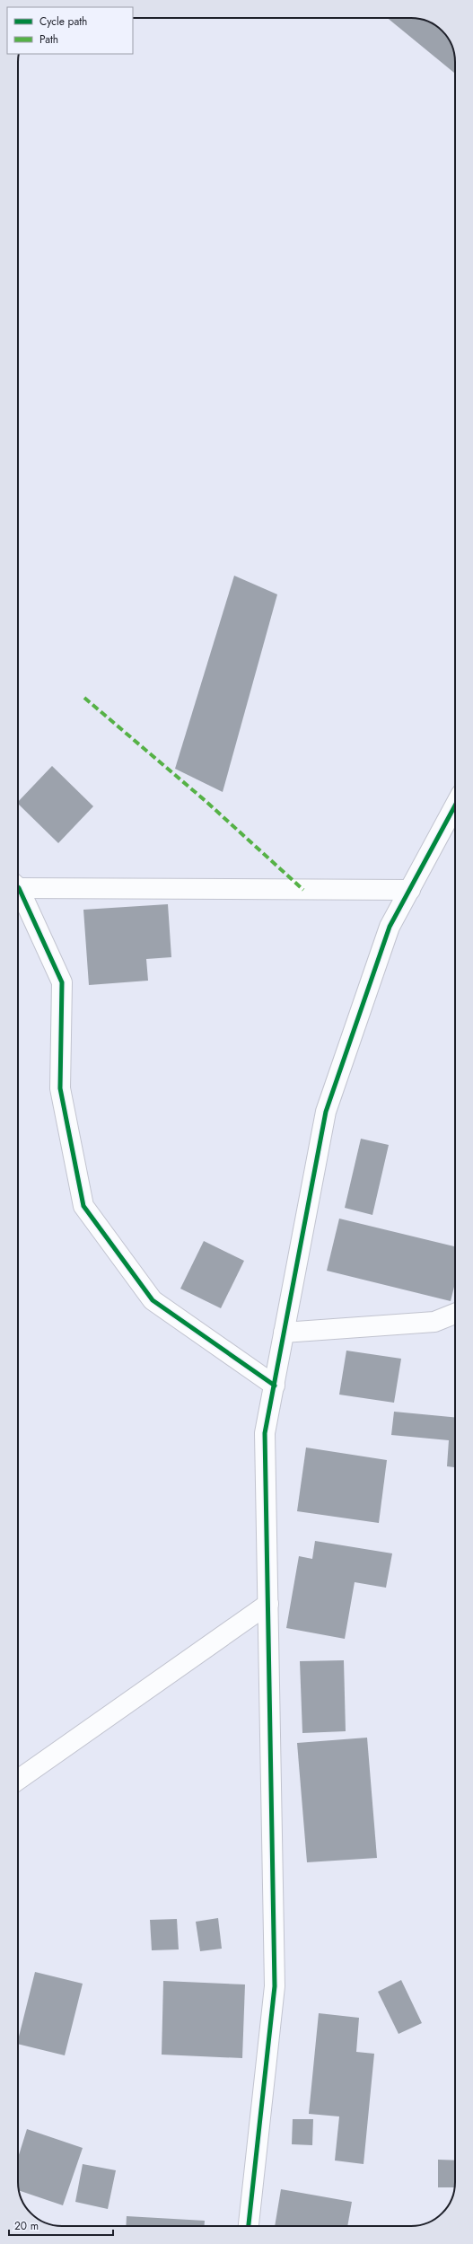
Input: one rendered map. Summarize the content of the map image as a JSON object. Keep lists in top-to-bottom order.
{
  "legend": ["Cycle path", "Path"],
  "scale_bar": "20 m"
}
